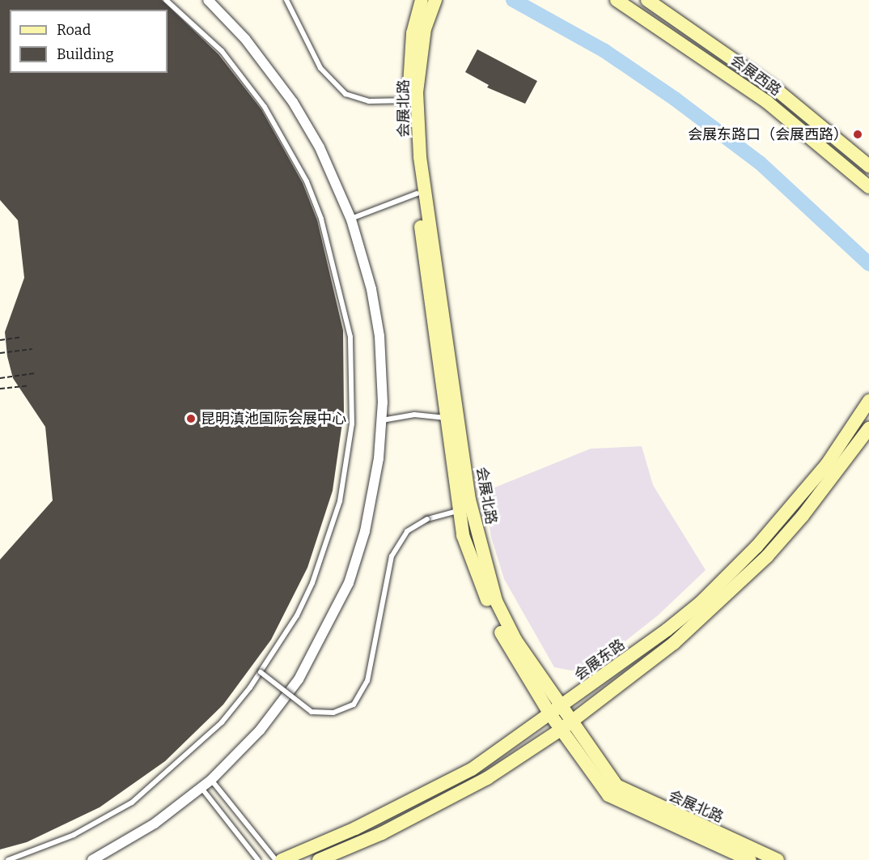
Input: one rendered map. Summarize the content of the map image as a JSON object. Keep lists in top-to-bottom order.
{
  "streets": {
    "street": ["会展西路", "会展北路", "会展东路"]
  },
  "crossings": [
    ["会展北路", "会展东路"]
  ],
  "places": ["会展东路口（会展西路）", "昆明滇池国际会展中心"],
  "legend": ["Road", "Building"]
}
